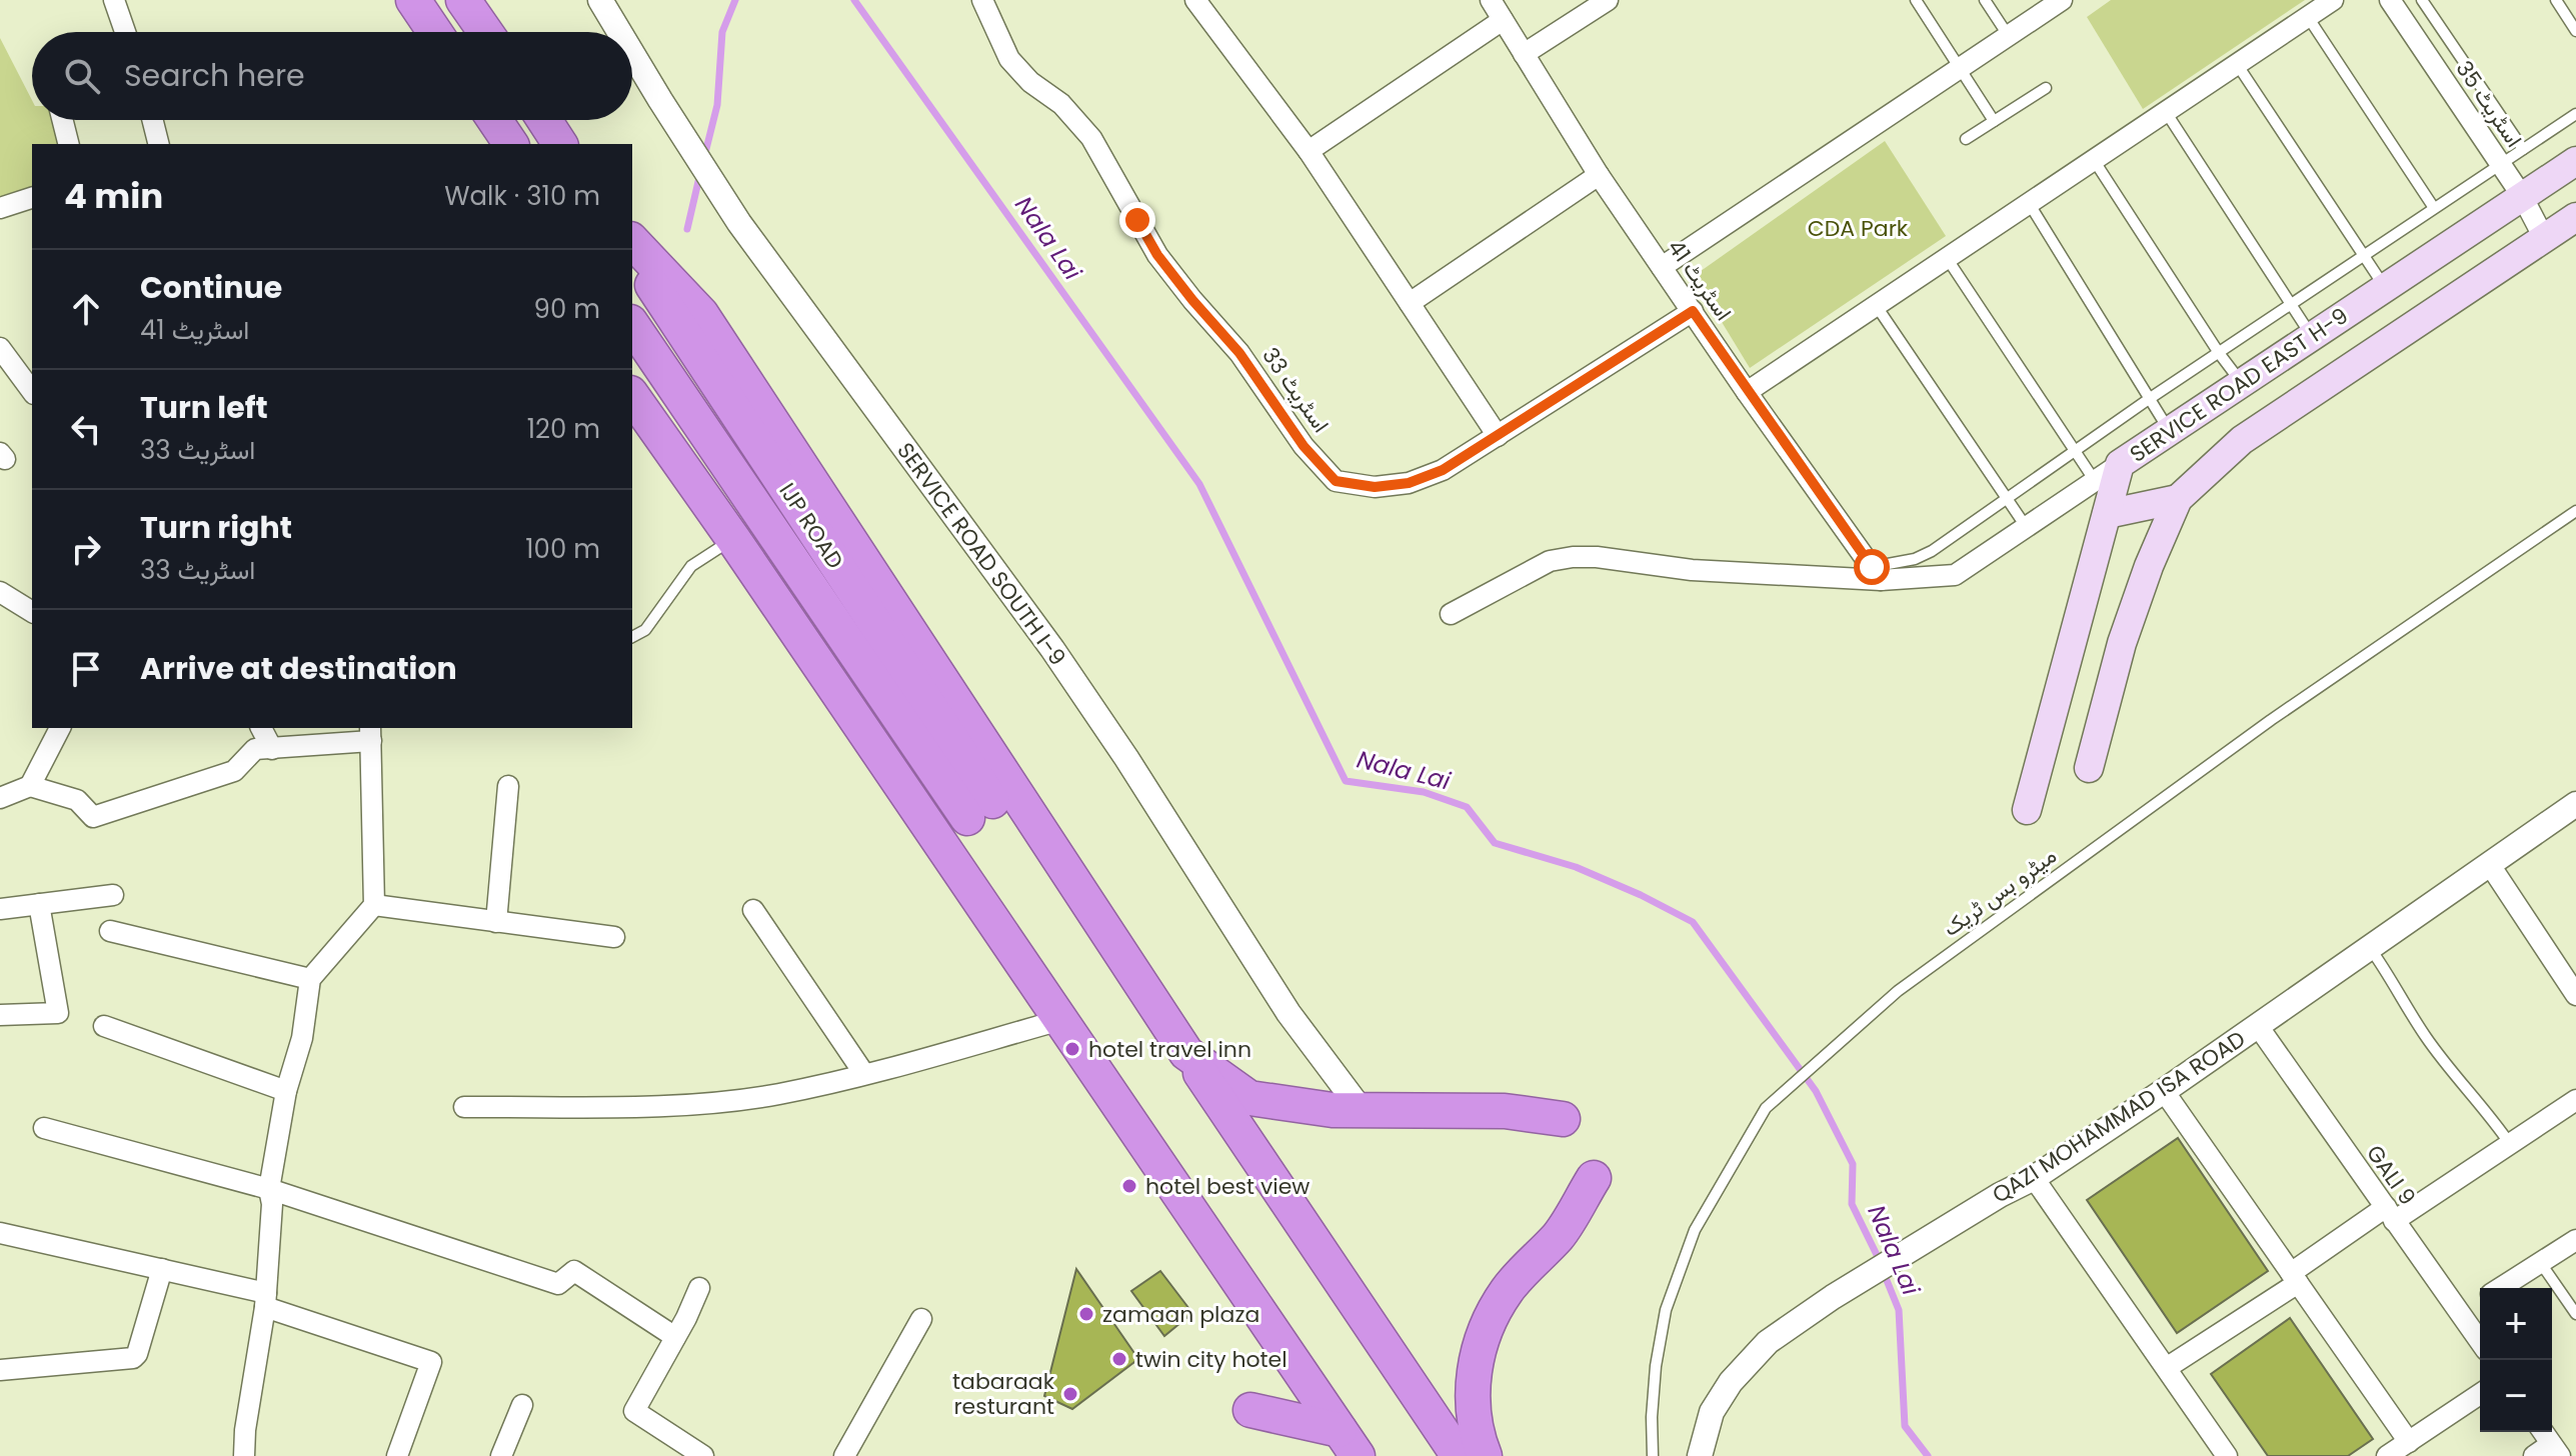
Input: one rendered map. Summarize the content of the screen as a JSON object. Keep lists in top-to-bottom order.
{
  "streets": {
    "highway": ["IJP ROAD"],
    "main road": ["SERVICE ROAD EAST H-9"],
    "street": [
      "اسٹریٹ 35",
      "اسٹریٹ 41",
      "اسٹریٹ 33",
      "SERVICE ROAD SOUTH I-9",
      "QAZI MOHAMMAD ISA ROAD",
      "GALI 9"
    ],
    "lane": ["میٹرو بس ٹریک"]
  },
  "crossings": [
    ["اسٹریٹ 35", "SERVICE ROAD EAST H-9"],
    ["اسٹریٹ 41", "اسٹریٹ 33"],
    ["QAZI MOHAMMAD ISA ROAD", "GALI 9"]
  ],
  "water": ["Nala Lai"],
  "parks": ["CDA Park"],
  "places": [
    "hotel travel inn",
    "hotel best view",
    "zamaan plaza",
    "twin city hotel",
    "tabaraak resturant"
  ],
  "page": {
    "search": "Search here",
    "heading": ["4 min", "Walk · 310 m"],
    "list": [
      ["Continue", "اسٹریٹ 41", "90 m"],
      ["Turn left", "اسٹریٹ 33", "120 m"],
      ["Turn right", "اسٹریٹ 33", "100 m"],
      "Arrive at destination"
    ],
    "map_buttons": ["+", "−"]
  }
}
